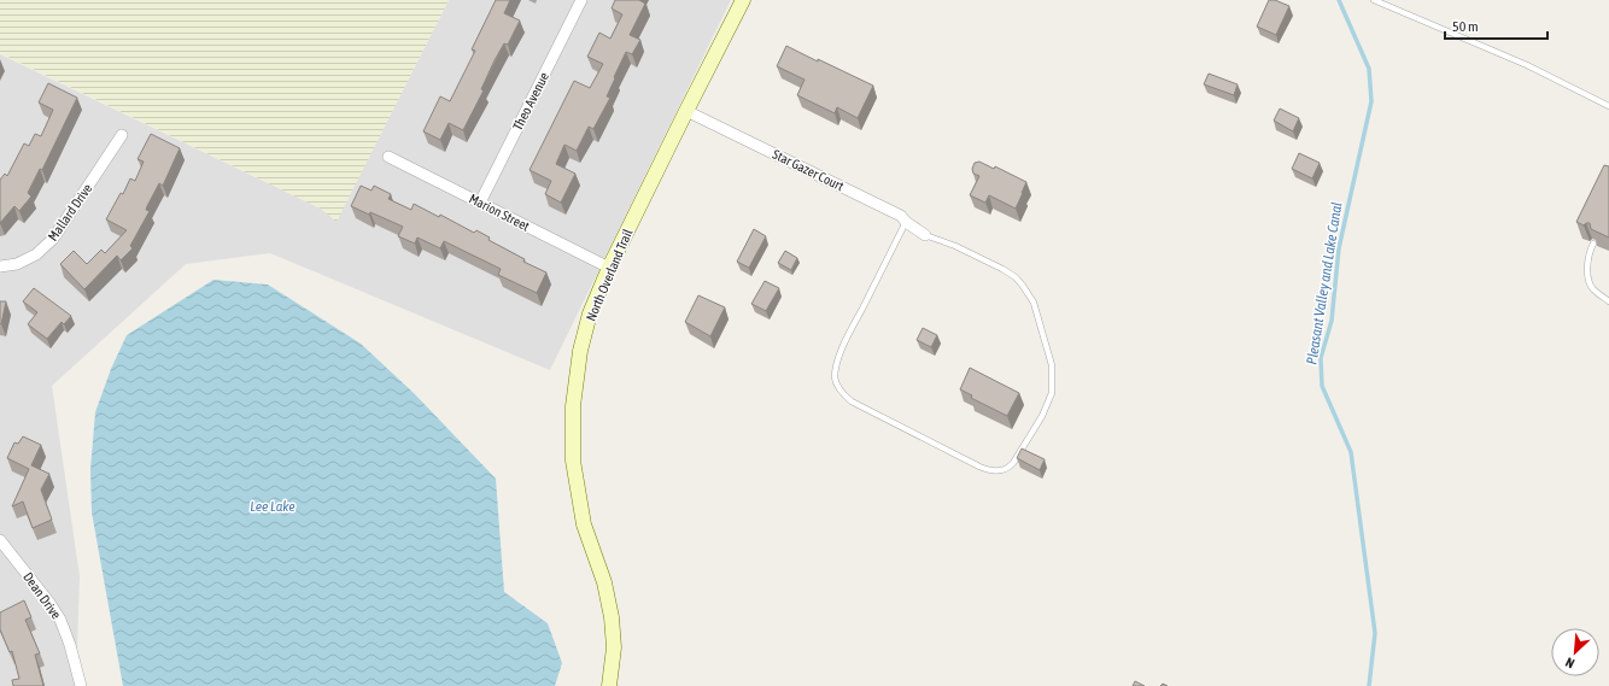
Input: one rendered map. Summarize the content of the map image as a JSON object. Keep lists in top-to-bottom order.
{
  "streets": {
    "main road": ["North Overland Trail"],
    "street": [
      "Theo Avenue",
      "Star Gazer Court",
      "Mallard Drive",
      "Marion Street",
      "Dean Drive"
    ]
  },
  "crossings": [
    ["Theo Avenue", "Marion Street"],
    ["Star Gazer Court", "North Overland Trail"],
    ["Marion Street", "North Overland Trail"]
  ],
  "water": ["Pleasant Valley and Lake Canal", "Lee Lake"],
  "scale_bar": "50 m",
  "north": "bottom left"
}
